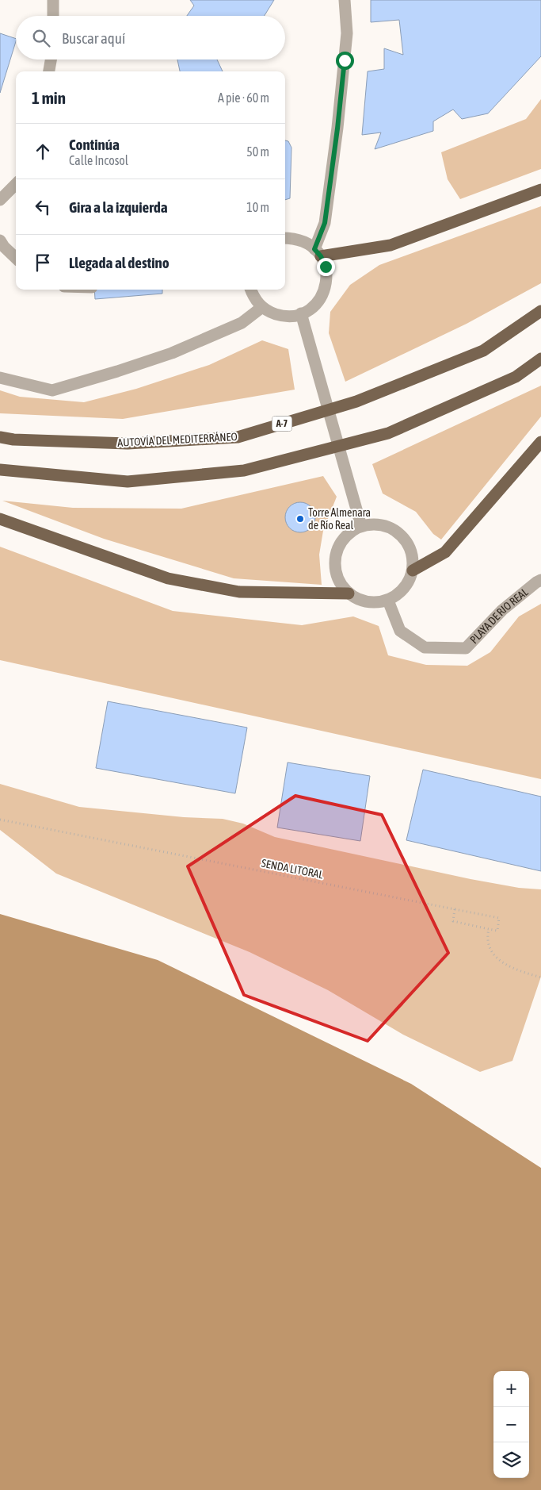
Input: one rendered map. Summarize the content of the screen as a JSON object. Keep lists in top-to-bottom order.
{
  "streets": {
    "highway": ["A-7", "AUTOVÍA DEL MEDITERRÁNEO"],
    "street": ["PLAYA DE RIO REAL"],
    "path": ["SENDA LITORAL"]
  },
  "places": ["Torre Almenara de Río Real"],
  "page": {
    "search": "Buscar aquí",
    "heading": ["1 min", "A pie · 60 m"],
    "list": [
      ["Continúa", "Calle Incosol", "50 m"],
      ["Gira a la izquierda", "10 m"],
      "Llegada al destino"
    ],
    "map_buttons": ["+", "−"]
  }
}
